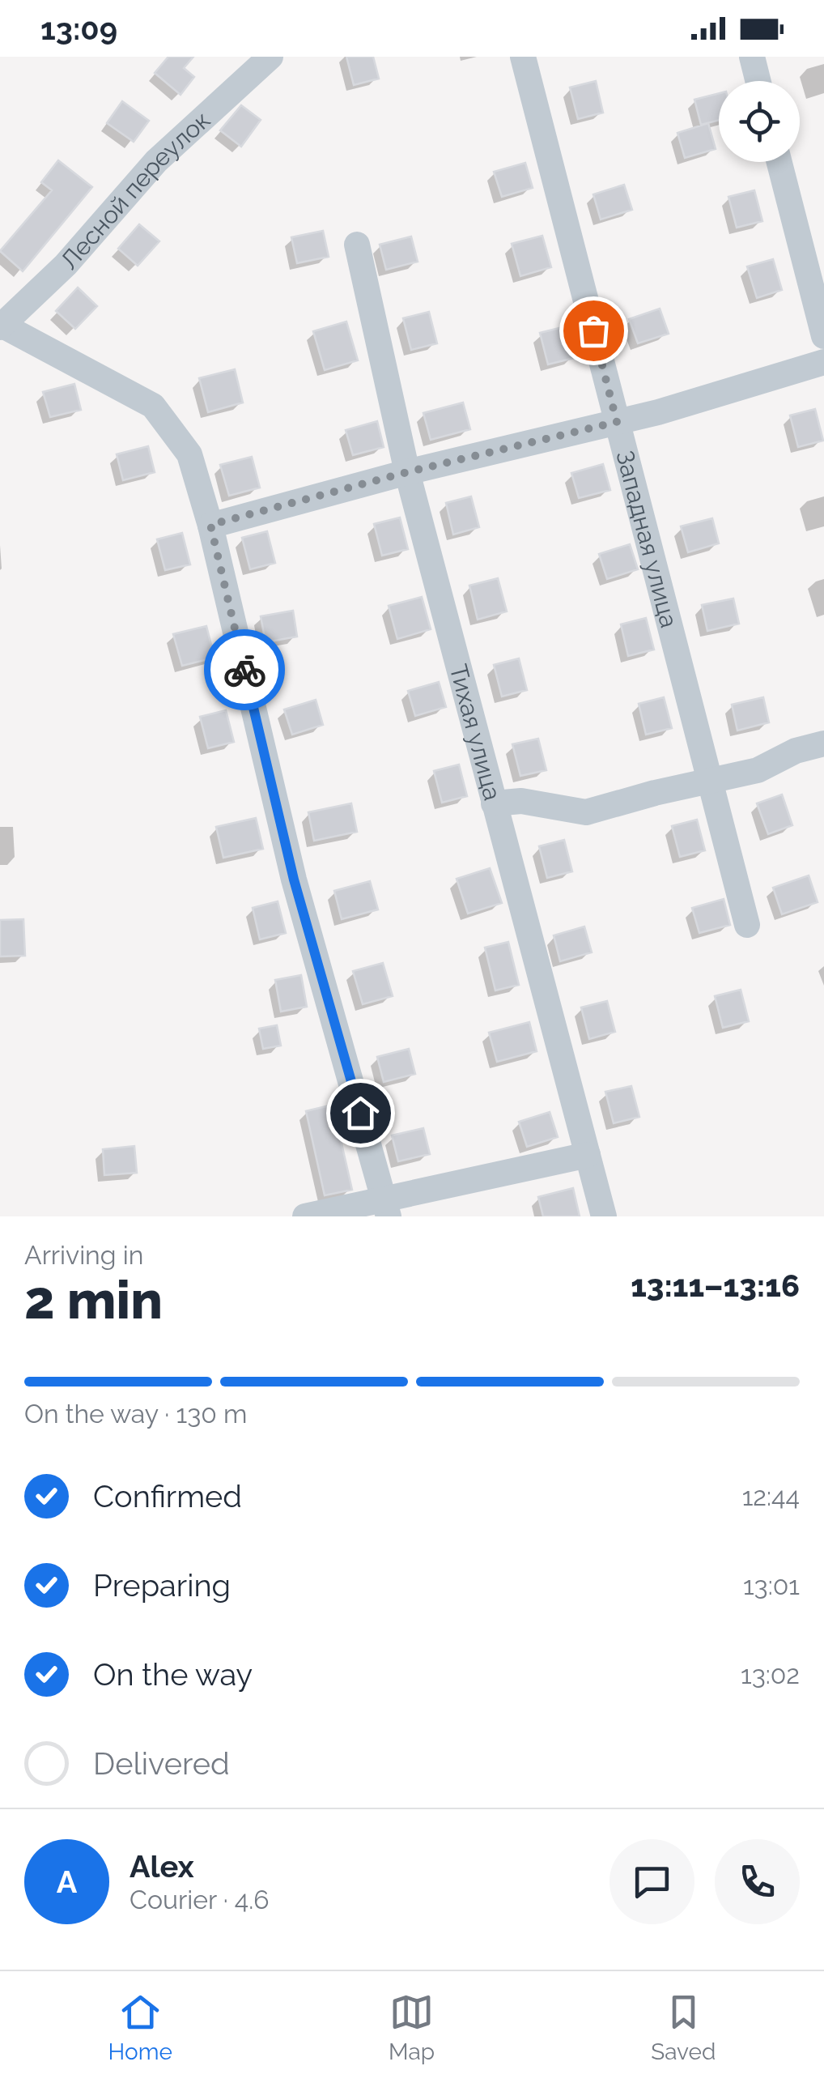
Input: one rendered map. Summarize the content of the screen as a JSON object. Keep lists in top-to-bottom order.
{
  "streets": {
    "street": ["Лесной переулок", "Западная улица", "Тихая улица"]
  },
  "page": {
    "status": "13:09",
    "heading": ["2 min", "Arriving in", "13:11–13:16"],
    "panel": ["Alex", "Courier · 4.6"],
    "bar": "On the way · 130 m",
    "list": [
      ["Confirmed", "12:44"],
      ["Preparing", "13:01"],
      ["On the way", "13:02"],
      "Delivered"
    ],
    "round": "A",
    "tabs": ["Home", "Map", "Saved"]
  }
}
